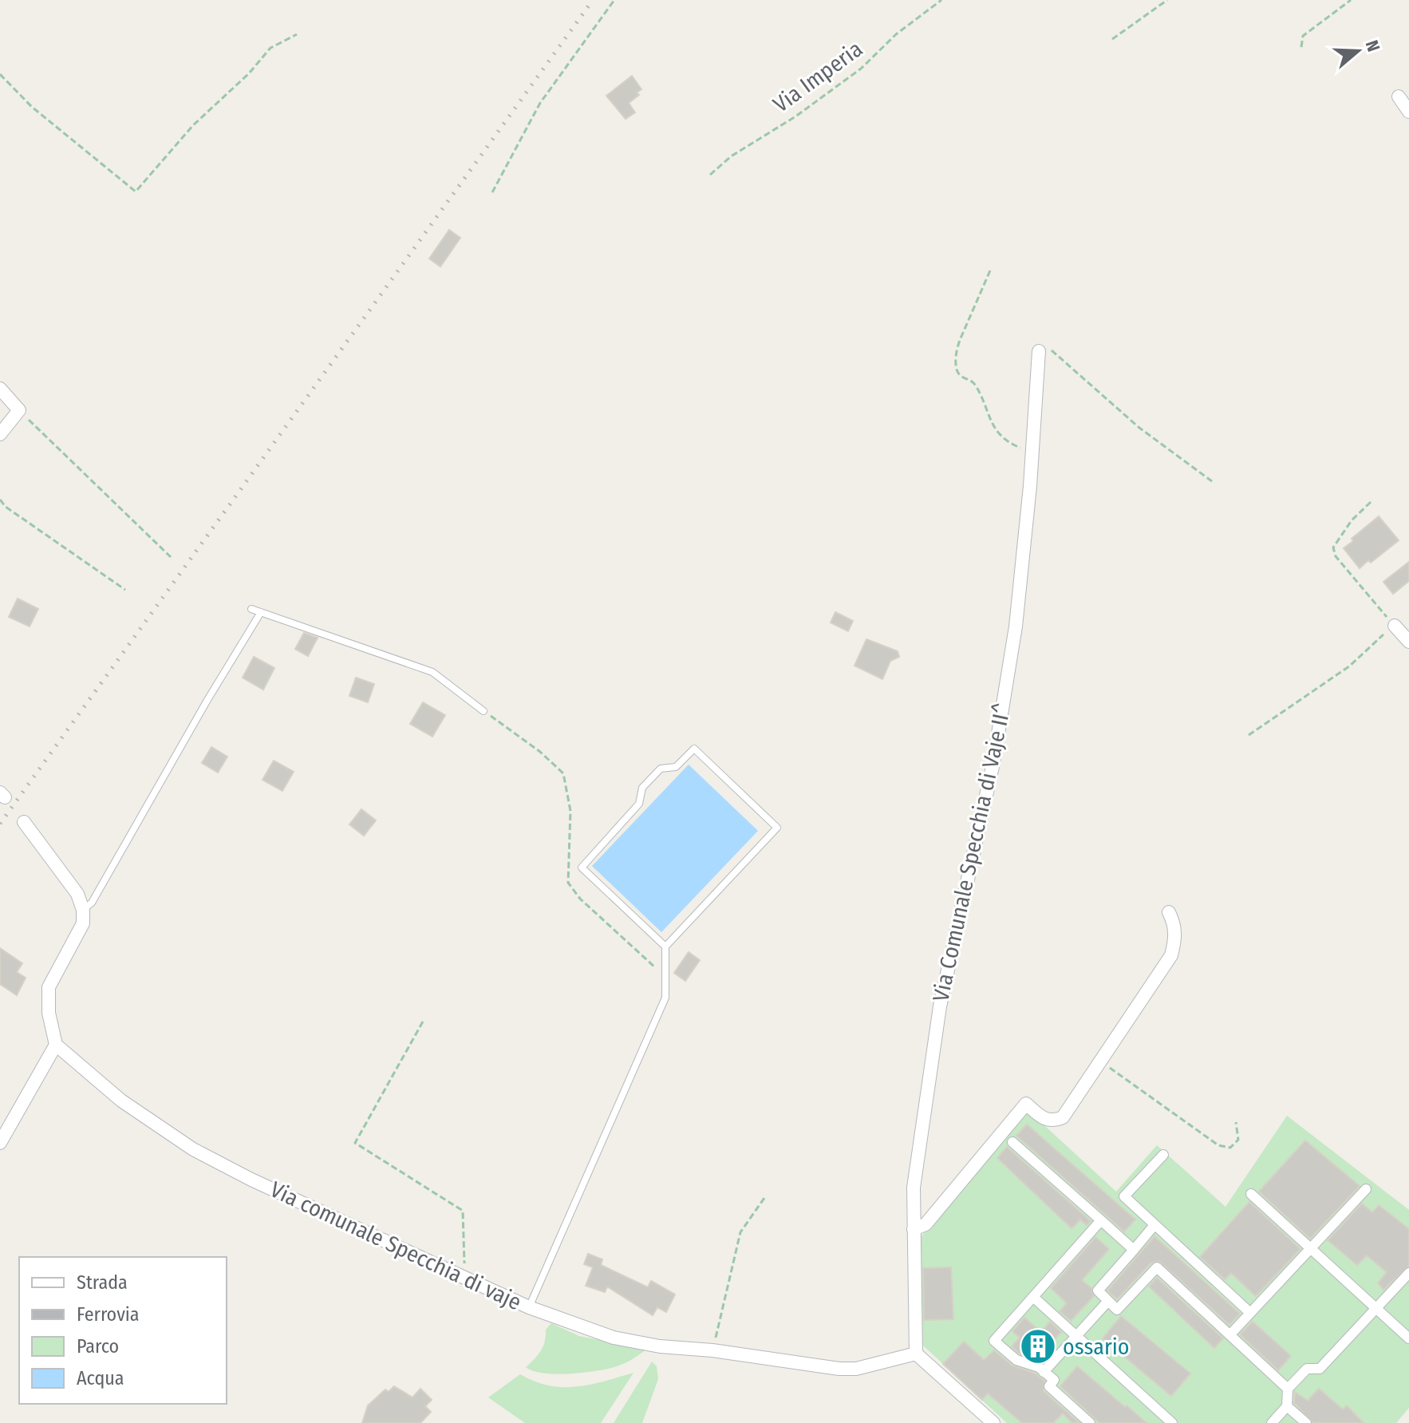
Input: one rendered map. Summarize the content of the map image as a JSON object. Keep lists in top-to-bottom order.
{
  "streets": {
    "street": ["Via Comunale Specchia di Vaje II^", "Via comunale Specchia di vaje"],
    "path": ["Via Imperia"]
  },
  "crossings": [
    ["Via Comunale Specchia di Vaje II^", "Via comunale Specchia di vaje"]
  ],
  "places": {
    "building": ["ossario"]
  },
  "legend": [
    "Strada",
    "Ferrovia",
    "Parco",
    "Acqua"
  ],
  "north": "right"
}
